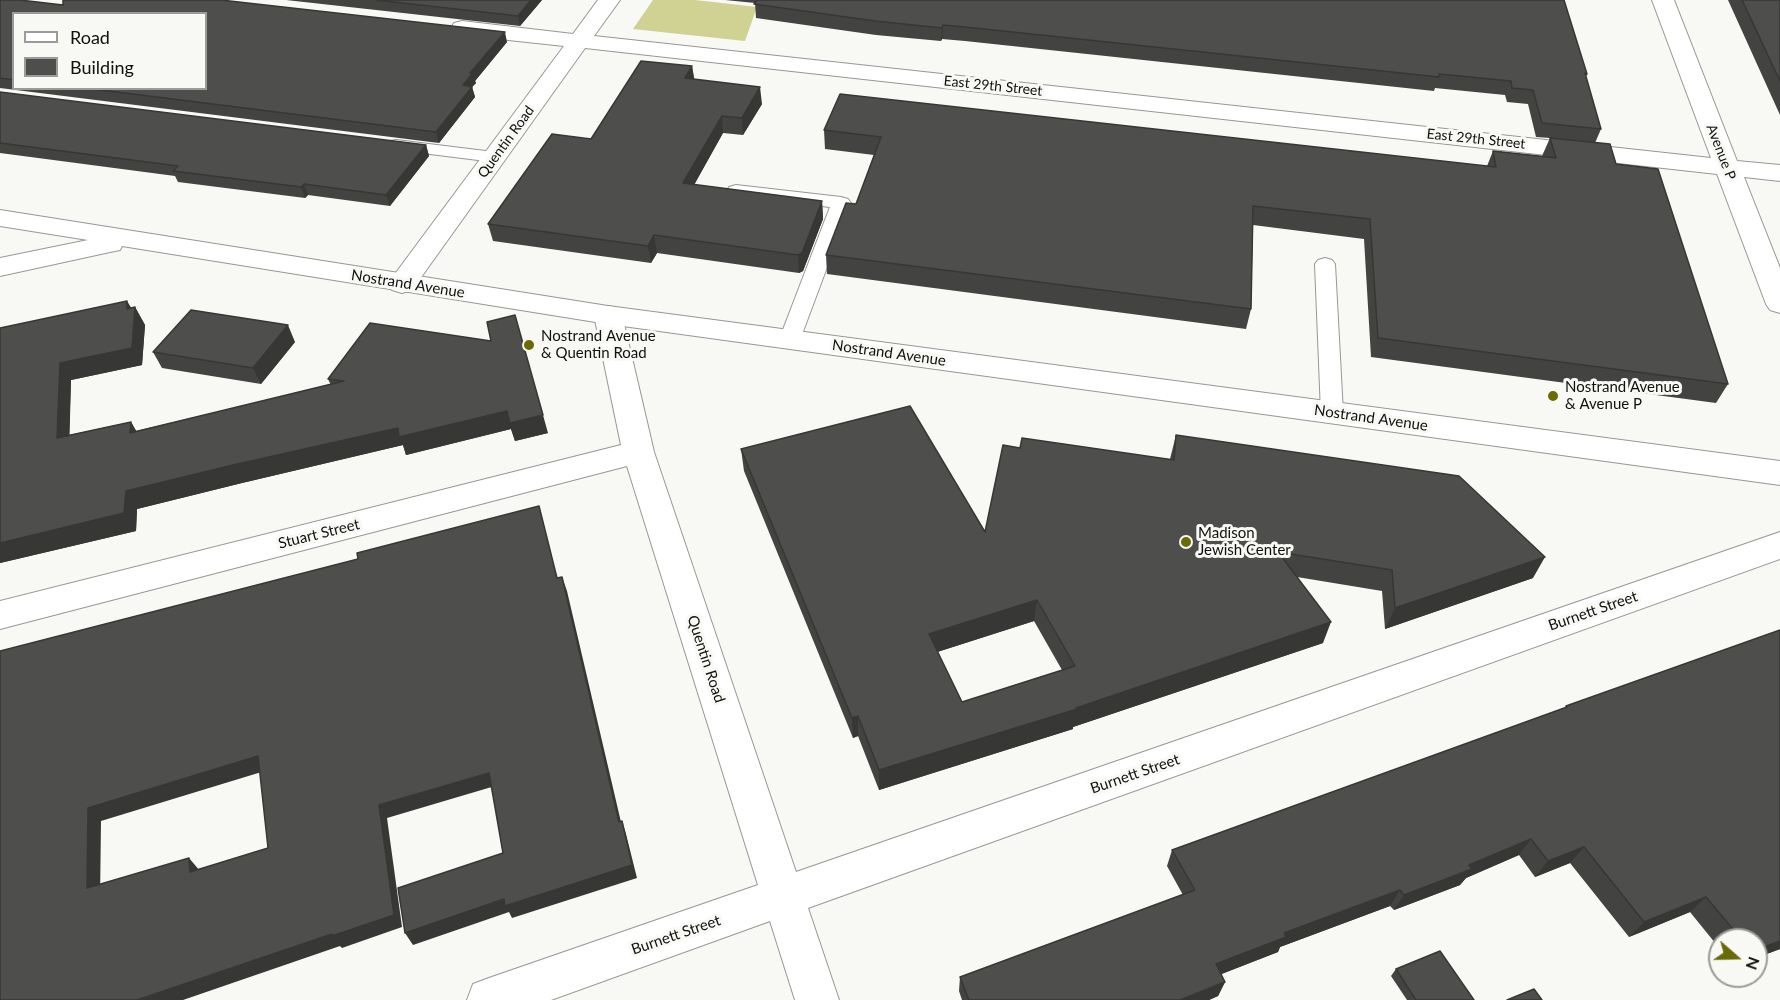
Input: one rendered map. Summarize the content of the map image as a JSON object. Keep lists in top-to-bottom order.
{
  "streets": {
    "street": [
      "East 29th Street",
      "Quentin Road",
      "Avenue P",
      "Nostrand Avenue",
      "Stuart Street",
      "Burnett Street"
    ]
  },
  "crossings": [
    ["East 29th Street", "Quentin Road"],
    ["East 29th Street", "Avenue P"],
    ["Quentin Road", "Nostrand Avenue"],
    ["Quentin Road", "Stuart Street"],
    ["Quentin Road", "Burnett Street"]
  ],
  "places": ["Nostrand Avenue & Quentin Road", "Nostrand Avenue & Avenue P", "Madison Jewish Center"],
  "legend": ["Road", "Building"],
  "north": "right"
}
